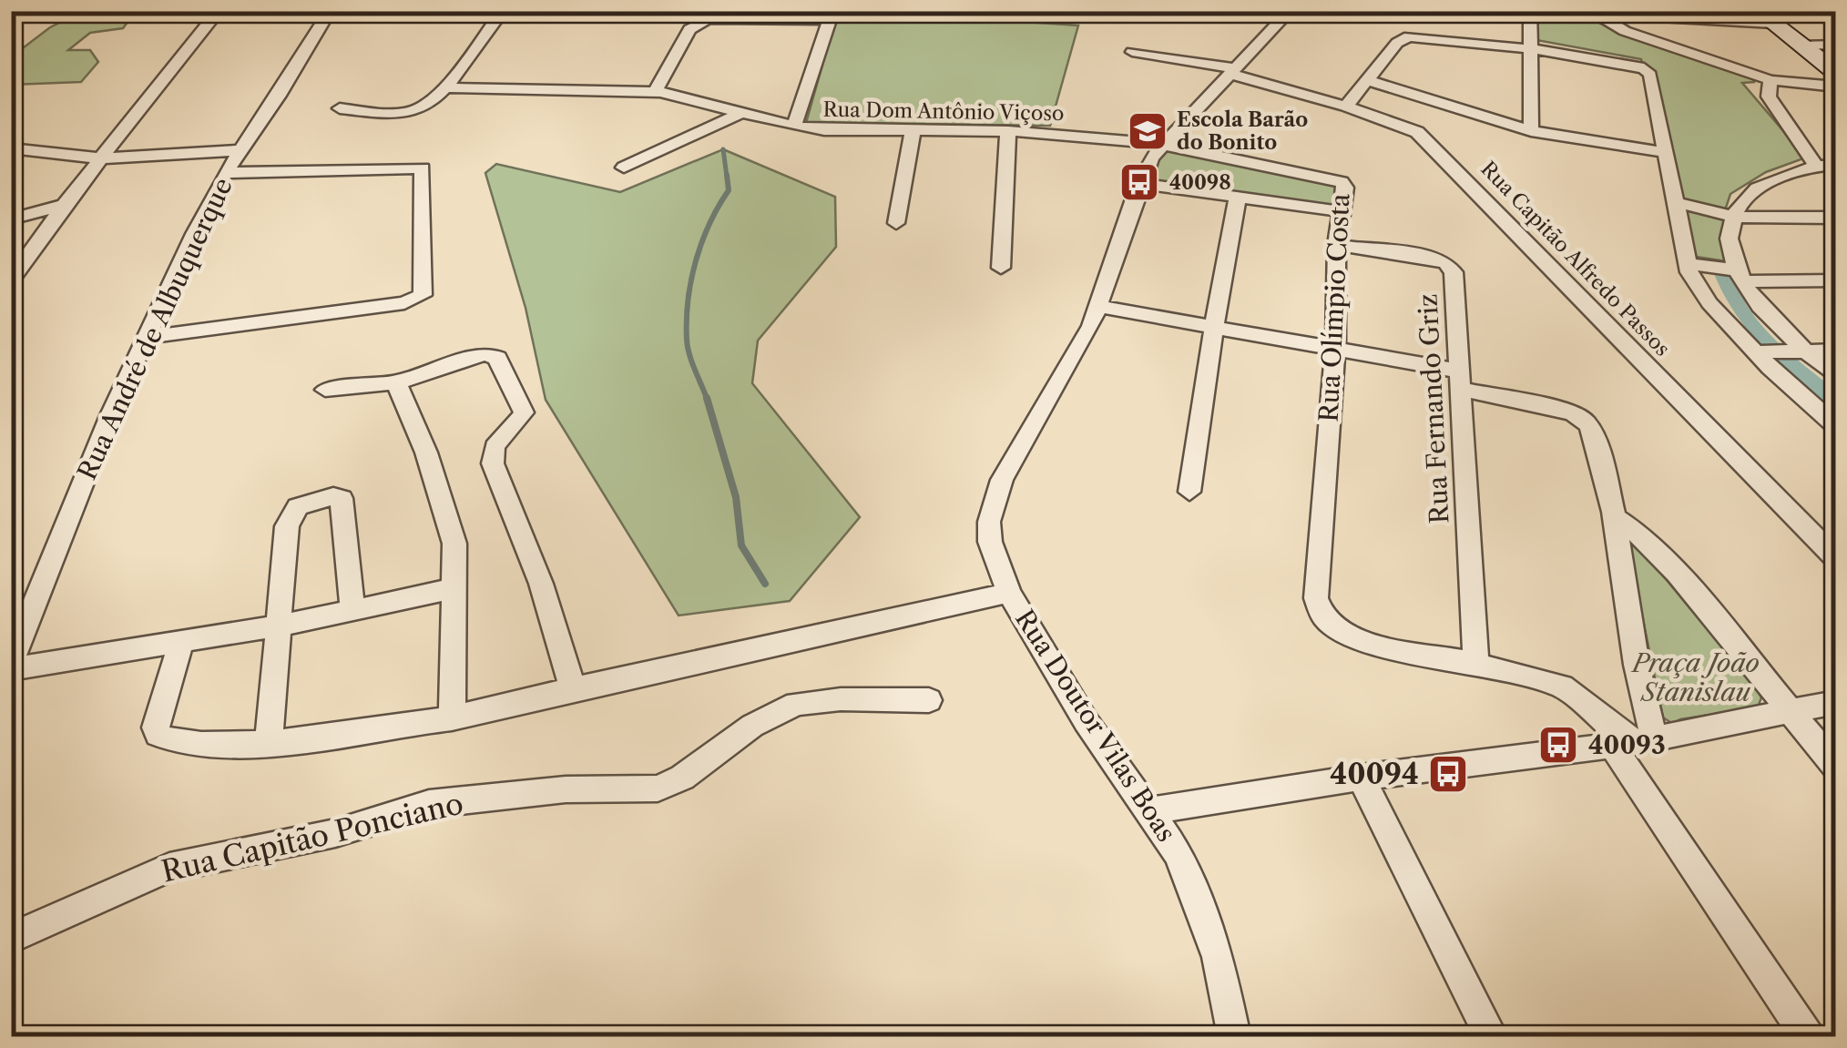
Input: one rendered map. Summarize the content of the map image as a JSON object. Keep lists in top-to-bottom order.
{
  "streets": {
    "street": [
      "Rua Dom Antônio Viçoso",
      "Rua Capitão Alfredo Passos",
      "Rua Olímpio Costa",
      "Rua André de Albuquerque",
      "Rua Fernando Griz",
      "Rua Doutor Vilas Boas",
      "Rua Capitão Ponciano"
    ]
  },
  "crossings": [
    ["Rua Dom Antônio Viçoso", "Rua Olímpio Costa"],
    ["Rua Dom Antônio Viçoso", "Rua Doutor Vilas Boas"],
    ["Rua Capitão Alfredo Passos", "Rua Doutor Vilas Boas"],
    ["Rua Olímpio Costa", "Rua Fernando Griz"],
    ["Rua Olímpio Costa", "Rua Doutor Vilas Boas"]
  ],
  "parks": ["Praça João Stanislau"],
  "places": {
    "school or university": ["Escola Barão do Bonito"],
    "bus stop": ["40098", "40093", "40094"]
  }
}
